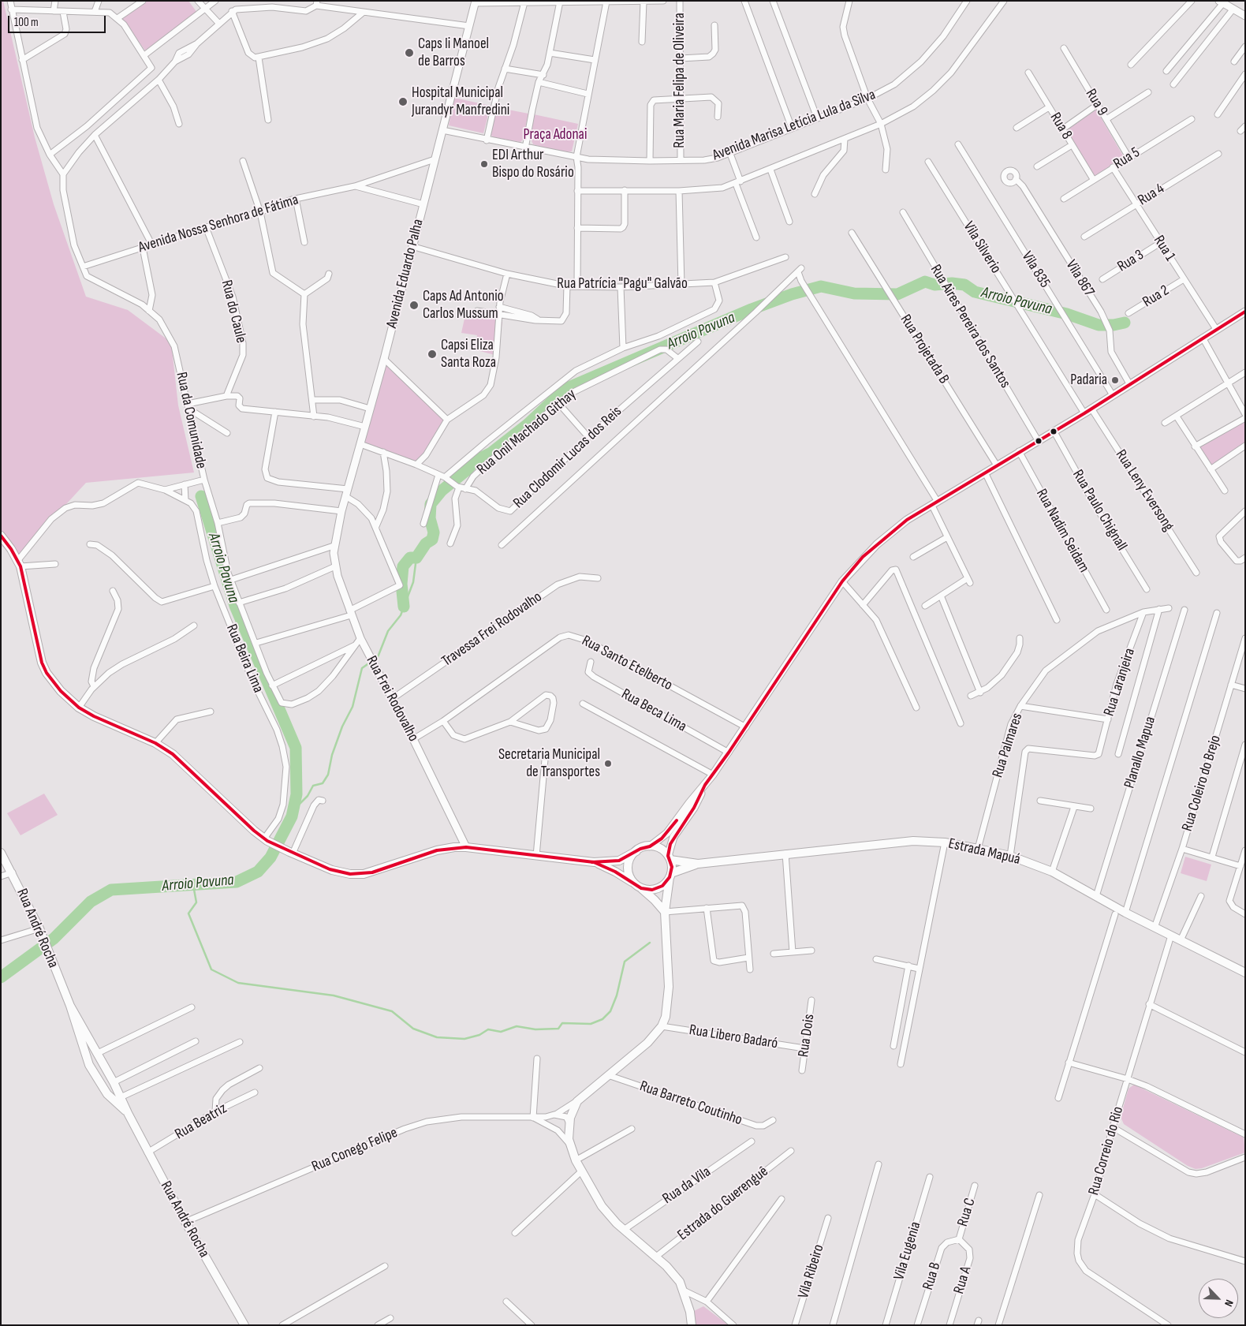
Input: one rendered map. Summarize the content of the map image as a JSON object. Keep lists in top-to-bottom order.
{
  "streets": {
    "main road": ["Estrada Mapuá", "Rua André Rocha"],
    "street": [
      "Rua Maria Felipa de Oliveira",
      "Rua 9",
      "Avenida Marisa Letícia Lula da Silva",
      "Rua 8",
      "Rua 5",
      "Rua 4",
      "Avenida Nossa Senhora de Fátima",
      "Vila Silverio",
      "Rua 1",
      "Rua 3",
      "Vila 835",
      "Avenida Eduardo Palha",
      "Vila 867",
      "Rua Patrícia \"Pagu\" Galvão",
      "Rua 2",
      "Rua do Caule",
      "Rua Aires Pereira dos Santos",
      "Rua Projetada B",
      "Rua da Comunidade",
      "Rua Onil Machado Githay",
      "Rua Clodomir Lucas dos Reis",
      "Rua Leny Eversong",
      "Rua Paulo Chignall",
      "Rua Nadim Seidam",
      "Travessa Frei Rodovalho",
      "Rua Beira Lima",
      "Rua Santo Etelberto",
      "Rua Laranjeira",
      "Rua Frei Rodovalho",
      "Rua Beca Lima",
      "Rua Palmares",
      "Planallo Mapua",
      "Rua Coleiro do Brejo",
      "Rua Dois",
      "Rua Libero Badaró",
      "Rua Barreto Coutinho",
      "Rua Beatriz",
      "Rua Conego Felipe",
      "Rua Correio do Rio",
      "Rua da Vila",
      "Estrada do Guerenguê",
      "Rua C",
      "Vila Eugenia",
      "Vila Ribeiro",
      "Rua B",
      "Rua A"
    ]
  },
  "crossings": [
    ["Rua Maria Felipa de Oliveira", "Avenida Marisa Letícia Lula da Silva"],
    ["Rua 9", "Rua 5"],
    ["Avenida Marisa Letícia Lula da Silva", "Avenida Eduardo Palha"],
    ["Rua 8", "Rua 5"],
    ["Rua 5", "Rua 1"],
    ["Rua 4", "Rua 1"],
    ["Avenida Nossa Senhora de Fátima", "Avenida Eduardo Palha"],
    ["Avenida Nossa Senhora de Fátima", "Rua do Caule"],
    ["Avenida Nossa Senhora de Fátima", "Rua da Comunidade"],
    ["Rua 1", "Rua 3"],
    ["Rua 1", "Rua 2"],
    ["Avenida Eduardo Palha", "Rua Patrícia \"Pagu\" Galvão"],
    ["Avenida Eduardo Palha", "Rua Clodomir Lucas dos Reis"],
    ["Avenida Eduardo Palha", "Rua Frei Rodovalho"],
    ["Rua da Comunidade", "Rua Frei Rodovalho"],
    ["Rua Onil Machado Githay", "Rua Clodomir Lucas dos Reis"],
    ["Travessa Frei Rodovalho", "Rua Frei Rodovalho"],
    ["Rua Santo Etelberto", "Rua Frei Rodovalho"],
    ["Rua Laranjeira", "Rua Palmares"],
    ["Rua Laranjeira", "Estrada Mapuá"],
    ["Rua Palmares", "Estrada Mapuá"],
    ["Planallo Mapua", "Estrada Mapuá"],
    ["Rua Coleiro do Brejo", "Estrada Mapuá"],
    ["Estrada Mapuá", "Rua Correio do Rio"],
    ["Rua André Rocha", "Rua Beatriz"],
    ["Rua André Rocha", "Rua Conego Felipe"],
    ["Rua Dois", "Rua Libero Badaró"],
    ["Rua C", "Rua B"],
    ["Rua C", "Rua A"],
    ["Rua B", "Rua A"]
  ],
  "water": ["Arroio Pavuna"],
  "parks": ["Praça Adonai"],
  "places": [
    "Caps Ii Manoel de Barros",
    "Hospital Municipal Jurandyr Manfredini",
    "EDI Arthur Bispo do Rosário",
    "Caps Ad Antonio Carlos Mussum",
    "Capsi Eliza Santa Roza",
    "Padaria",
    "Secretaria Municipal de Transportes"
  ],
  "scale_bar": "100 m",
  "north": "bottom right"
}
